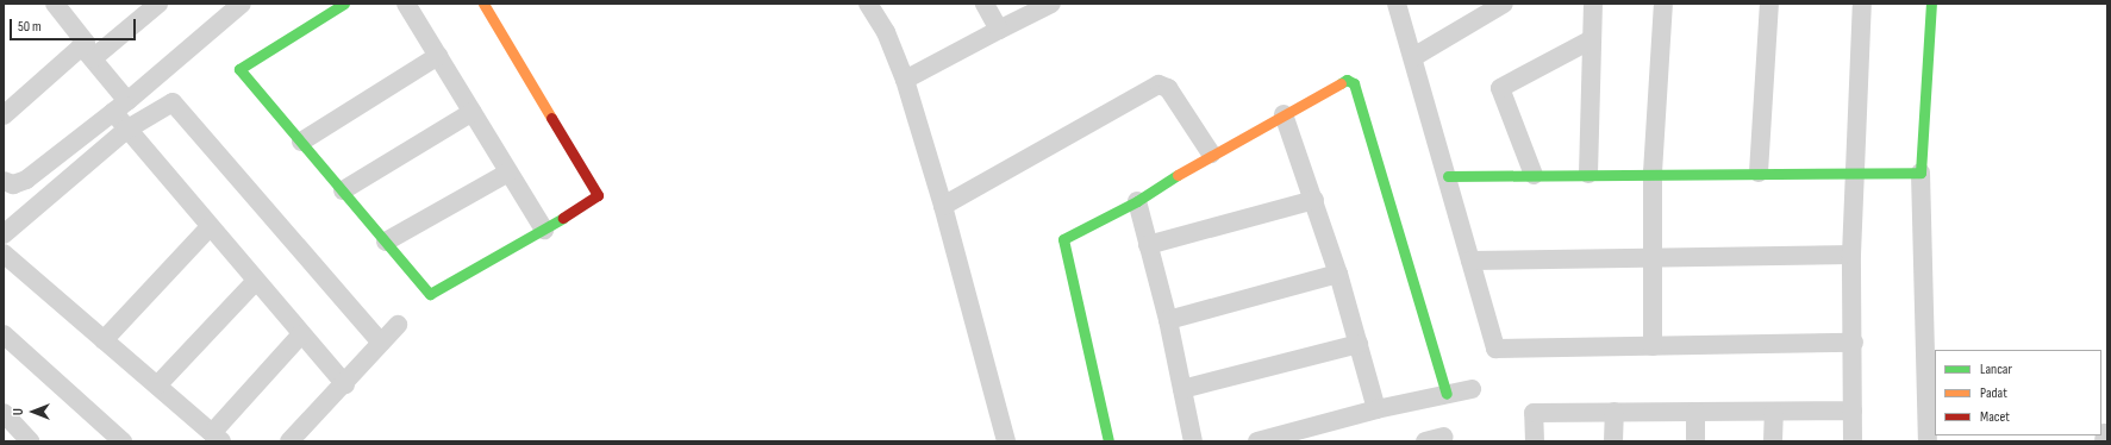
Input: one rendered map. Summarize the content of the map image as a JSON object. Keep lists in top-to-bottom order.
{
  "legend": ["Lancar", "Padat", "Macet"],
  "scale_bar": "50 m",
  "north": "left"
}
